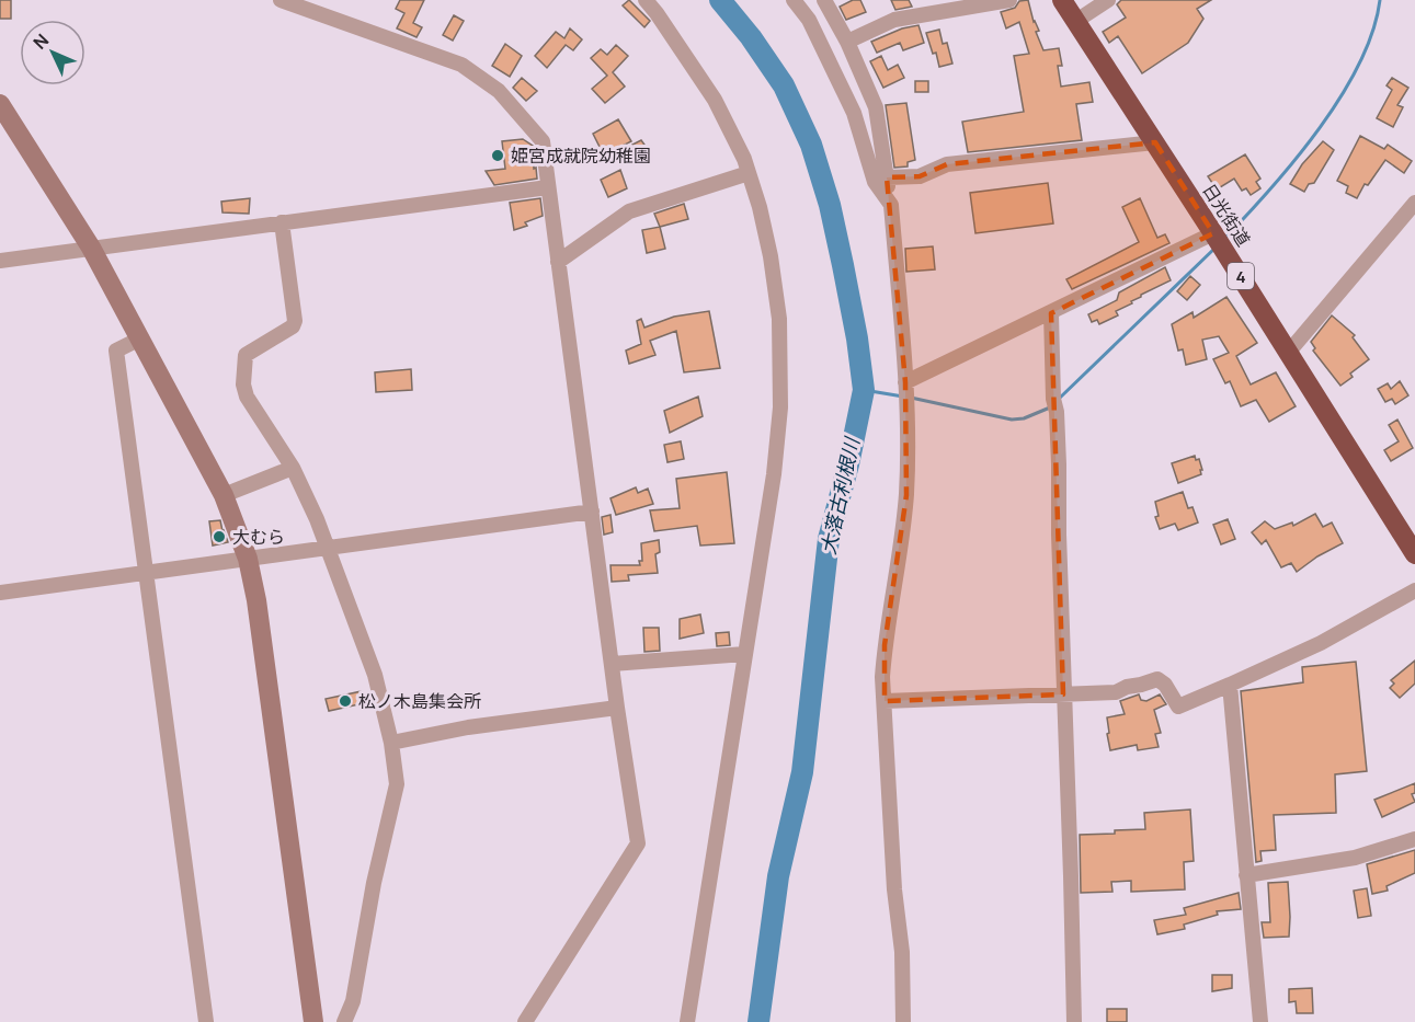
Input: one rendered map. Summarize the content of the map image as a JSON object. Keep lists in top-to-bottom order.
{
  "streets": {
    "highway": ["日光街道", "4"]
  },
  "water": ["大落古利根川"],
  "places": ["姫宮成就院幼稚園", "大むら", "松ノ木島集会所"],
  "north": "top left"
}
